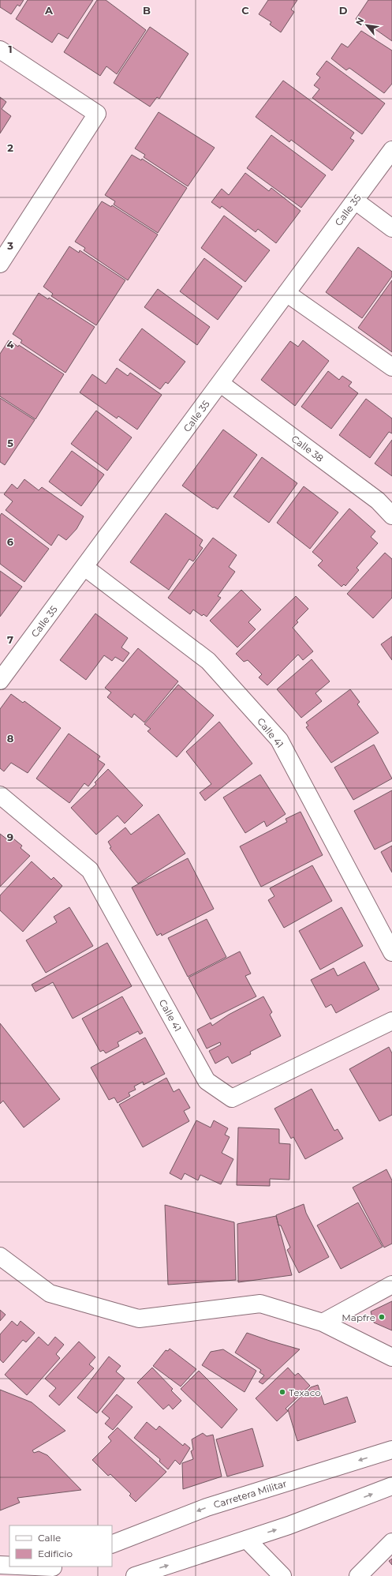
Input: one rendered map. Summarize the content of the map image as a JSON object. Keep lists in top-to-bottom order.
{
  "streets": {
    "street": [
      "Calle 35",
      "Calle 38",
      "Calle 41",
      "Carretera Militar"
    ]
  },
  "crossings": [
    ["Calle 35", "Calle 38"],
    ["Calle 35", "Calle 41"]
  ],
  "places": ["Mapfre", "Texaco"],
  "legend": ["Calle", "Edificio"],
  "north": "top left",
  "grid": {
    "columns": [
      "A",
      "B",
      "C",
      "D"
    ],
    "rows": [
      "1",
      "2",
      "3",
      "4",
      "5",
      "6",
      "7",
      "8",
      "9"
    ]
  }
}
